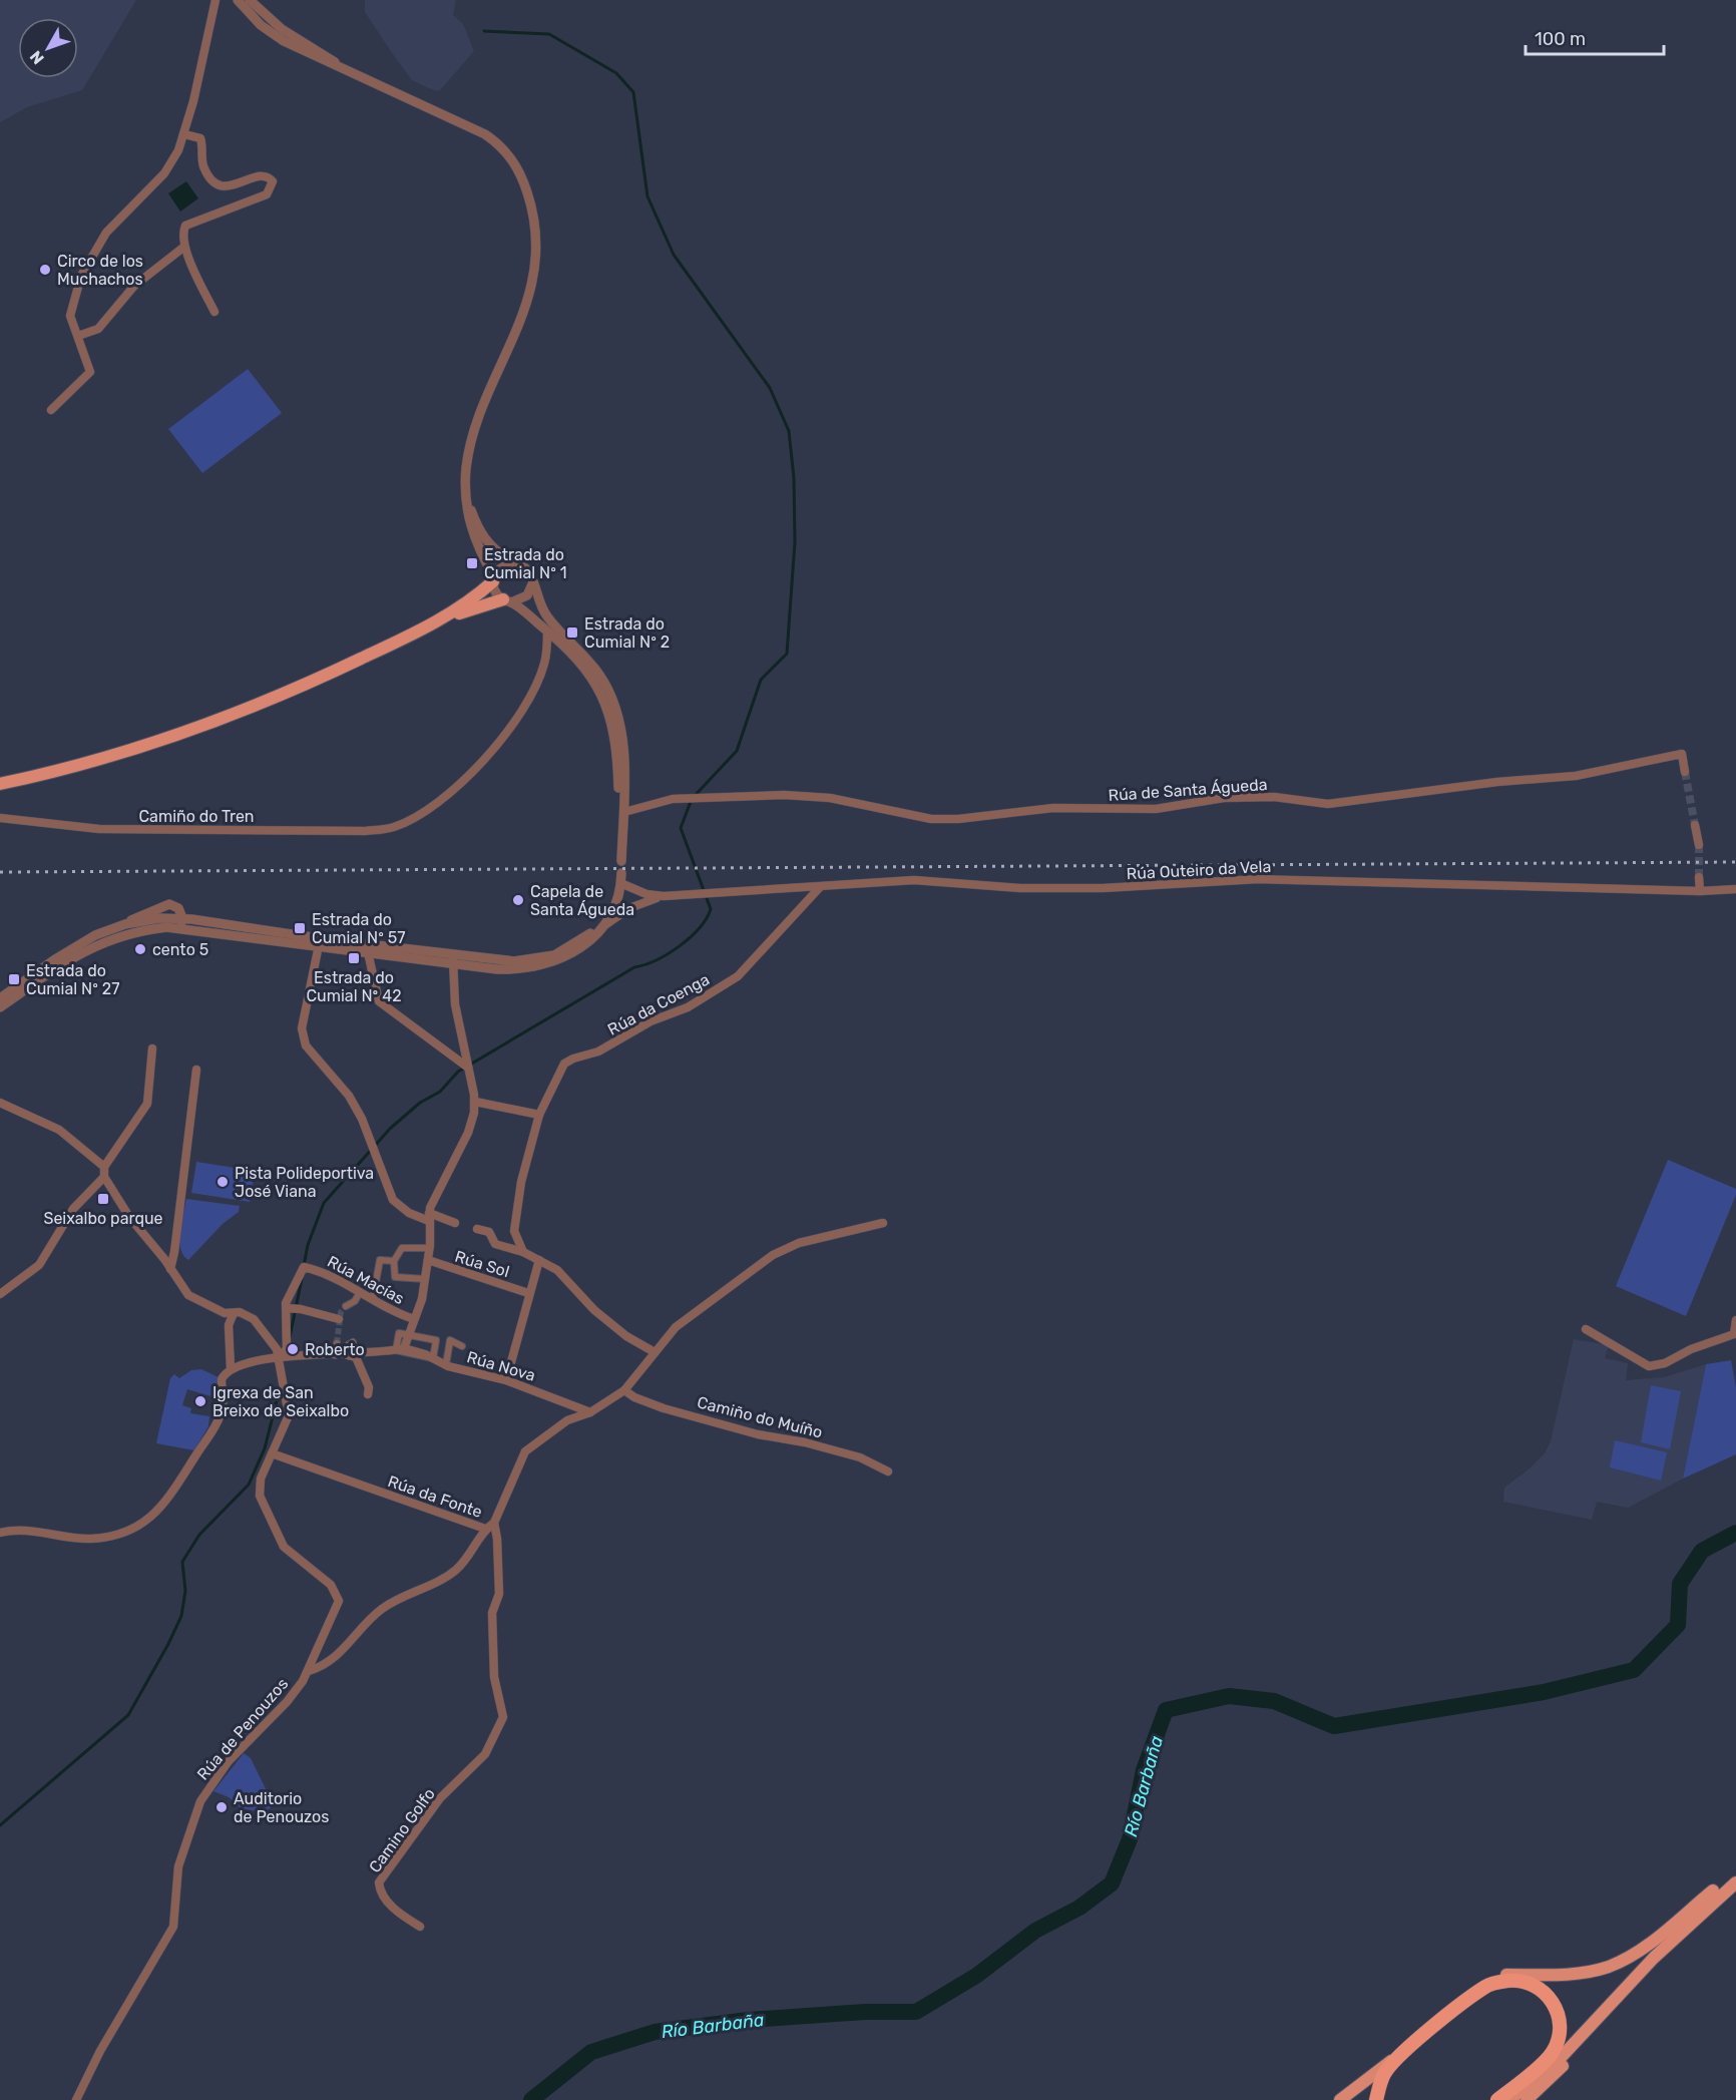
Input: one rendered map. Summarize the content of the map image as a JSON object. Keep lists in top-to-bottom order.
{
  "streets": {
    "street": [
      "Rúa de Santa Águeda",
      "Camiño do Tren",
      "Rúa Outeiro da Vela",
      "Rúa da Coenga",
      "Rúa Sol",
      "Rúa Macías",
      "Rúa Nova",
      "Camiño do Muíño",
      "Rúa da Fonte",
      "Rúa de Penouzos",
      "Camino Golfo"
    ]
  },
  "crossings": [
    ["Rúa Outeiro da Vela", "Rúa da Coenga"],
    ["Rúa Nova", "Rúa da Fonte"],
    ["Camiño do Muíño", "Rúa da Fonte"],
    ["Rúa da Fonte", "Rúa de Penouzos"],
    ["Rúa da Fonte", "Camino Golfo"]
  ],
  "water": ["Río Barbaña"],
  "places": {
    "other": [
      "Circo de los Muchachos",
      "Capela de Santa Águeda",
      "cento 5",
      "Pista Polideportiva José Viana",
      "Roberto",
      "Igrexa de San Breixo de Seixalbo",
      "Auditorio de Penouzos"
    ],
    "transit": [
      "Estrada do Cumial Nº 1",
      "Estrada do Cumial Nº 2",
      "Estrada do Cumial Nº 57",
      "Estrada do Cumial Nº 42",
      "Estrada do Cumial Nº 27",
      "Seixalbo parque"
    ]
  },
  "scale_bar": "100 m",
  "north": "bottom left"
}
